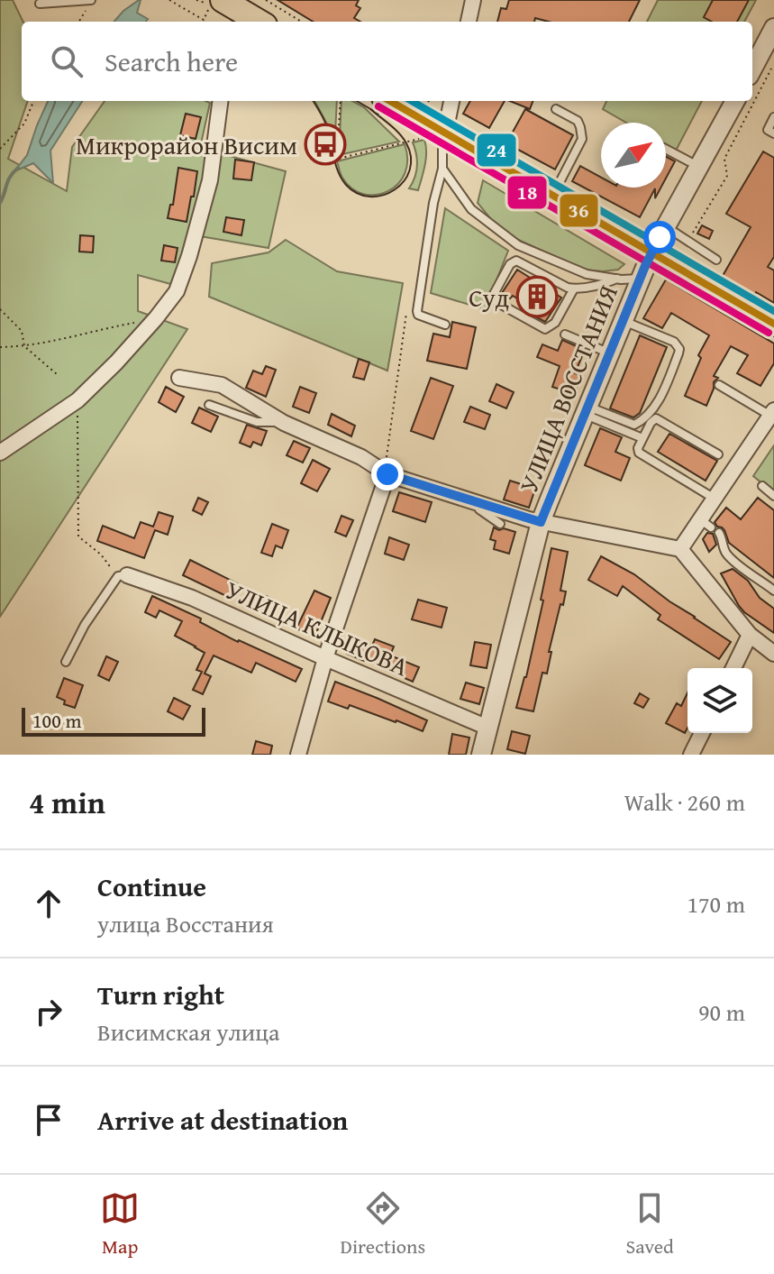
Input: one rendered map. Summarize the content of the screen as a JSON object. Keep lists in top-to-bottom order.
{
  "streets": {
    "street": ["УЛИЦА ВОССТАНИЯ", "УЛИЦА КЛЫКОВА"]
  },
  "crossings": [
    ["УЛИЦА ВОССТАНИЯ", "УЛИЦА КЛЫКОВА"]
  ],
  "places": {
    "bus stop": ["Микрорайон Висим"],
    "building": ["Суд"]
  },
  "lines": ["transit line 36", "transit line 24", "transit line 18"],
  "scale_bar": "100 m",
  "north": "top right",
  "page": {
    "search": "Search here",
    "scale": "100 m",
    "heading": ["4 min", "Walk · 260 m"],
    "list": [
      ["Continue", "улица Восстания", "170 m"],
      ["Turn right", "Висимская улица", "90 m"],
      "Arrive at destination"
    ],
    "nav": ["Map", "Directions", "Saved"]
  }
}
